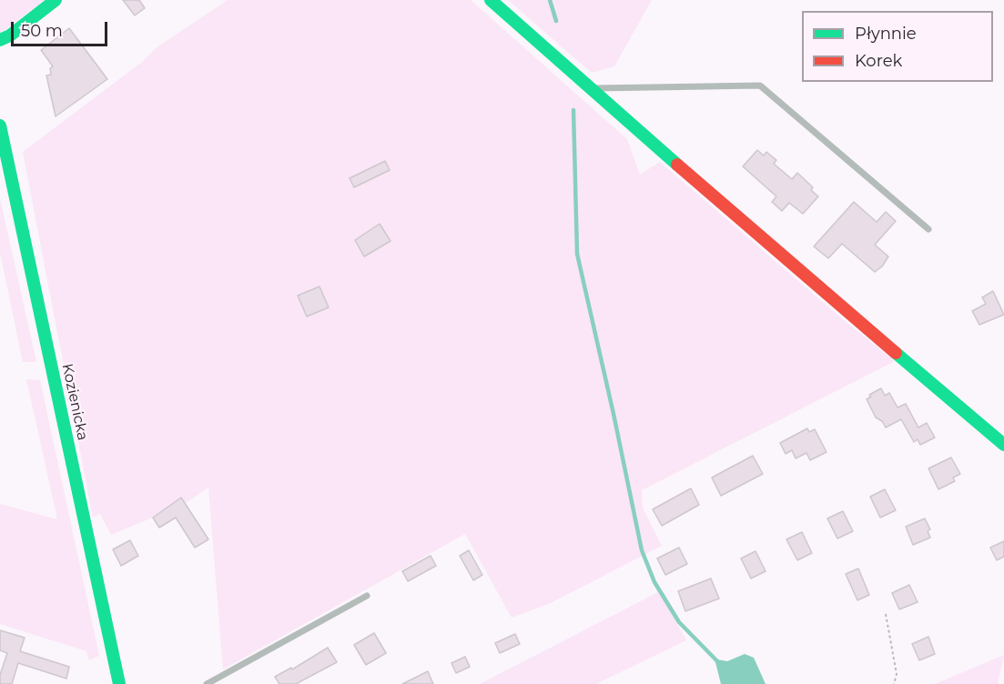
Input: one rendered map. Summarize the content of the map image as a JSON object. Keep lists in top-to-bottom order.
{
  "streets": {
    "street": ["Kozienicka"]
  },
  "legend": ["Płynnie", "Korek"],
  "scale_bar": "50 m"
}
